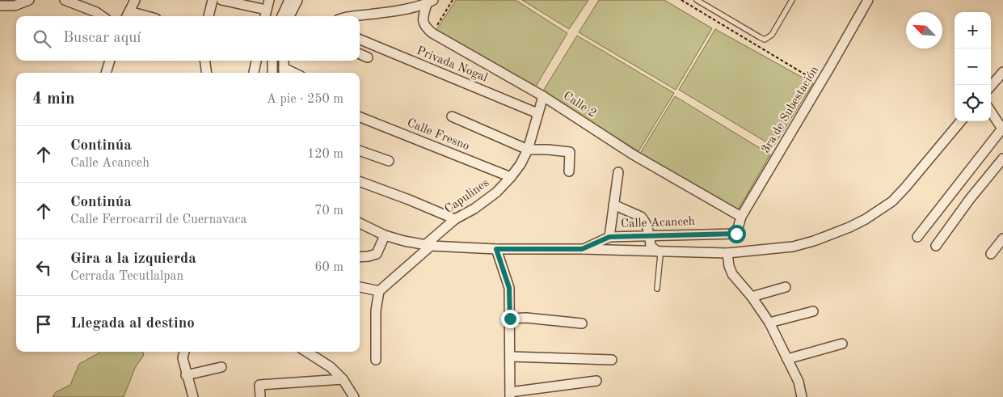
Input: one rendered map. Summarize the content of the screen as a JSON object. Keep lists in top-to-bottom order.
{
  "streets": {
    "street": [
      "Privada Nogal",
      "Calle 2",
      "3ra de Subestación",
      "Calle Fresno",
      "Capulines",
      "Calle Acanceh"
    ]
  },
  "crossings": [
    ["Privada Nogal", "Capulines"],
    ["Calle 2", "3ra de Subestación"],
    ["Calle 2", "Capulines"],
    ["3ra de Subestación", "Calle Acanceh"],
    ["Calle Fresno", "Capulines"]
  ],
  "north": "top left",
  "page": {
    "map_buttons": ["+", "−"],
    "search": "Buscar aquí",
    "heading": ["4 min", "A pie · 250 m"],
    "list": [
      ["Continúa", "Calle Acanceh", "120 m"],
      ["Continúa", "Calle Ferrocarril de Cuernavaca", "70 m"],
      ["Gira a la izquierda", "Cerrada Tecutlalpan", "60 m"],
      "Llegada al destino"
    ]
  }
}
